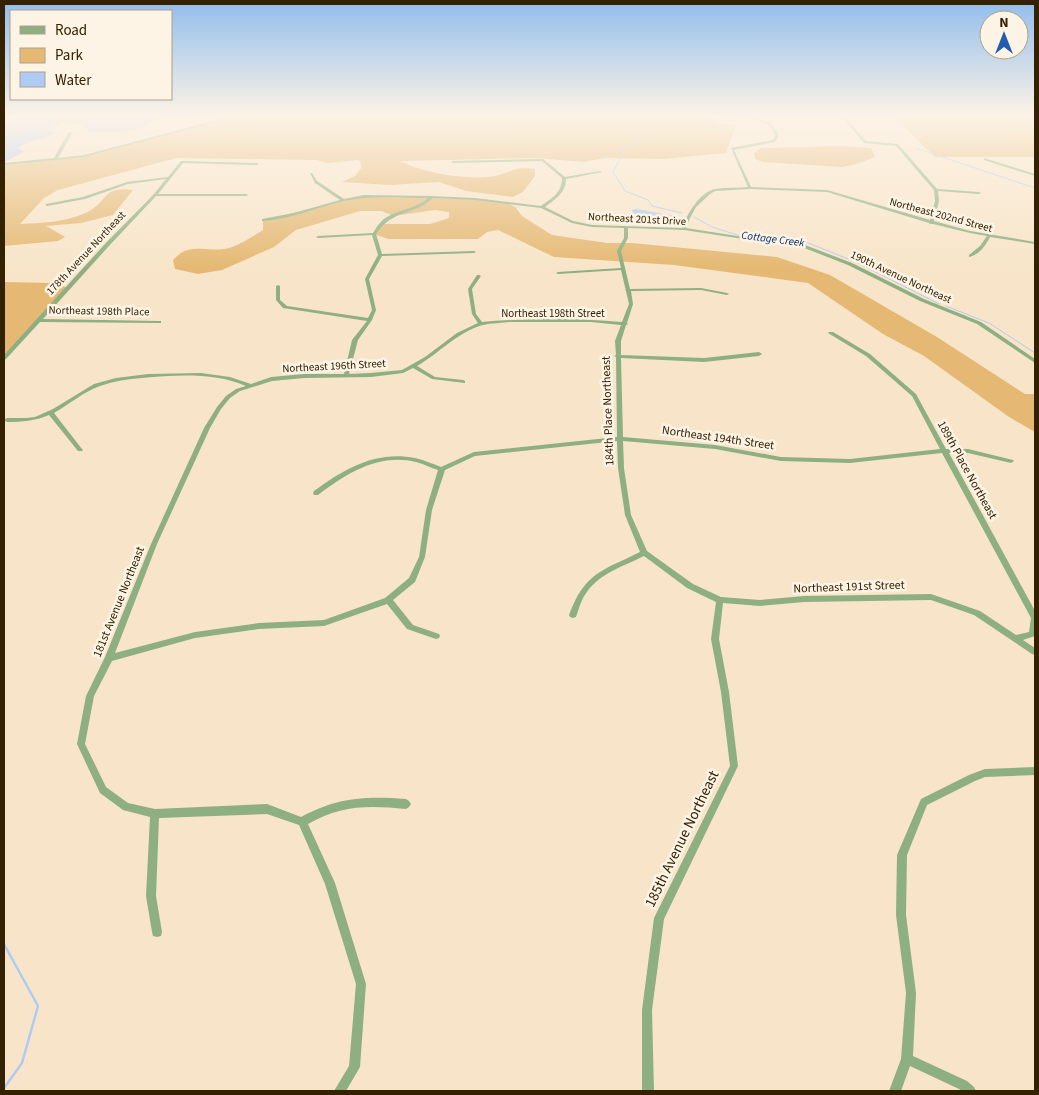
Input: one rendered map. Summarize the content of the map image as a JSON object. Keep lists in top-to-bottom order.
{
  "streets": {
    "street": [
      "Northeast 202nd Street",
      "Northeast 201st Drive",
      "178th Avenue Northeast",
      "190th Avenue Northeast",
      "Northeast 198th Place",
      "Northeast 198th Street",
      "Northeast 196th Street",
      "184th Place Northeast",
      "Northeast 194th Street",
      "189th Place Northeast",
      "Northeast 191st Street",
      "181st Avenue Northeast",
      "185th Avenue Northeast"
    ]
  },
  "crossings": [
    ["Northeast 202nd Street", "Northeast 201st Drive"],
    ["Northeast 201st Drive", "190th Avenue Northeast"],
    ["Northeast 201st Drive", "184th Place Northeast"],
    ["178th Avenue Northeast", "Northeast 198th Place"],
    ["Northeast 198th Street", "Northeast 196th Street"],
    ["Northeast 198th Street", "184th Place Northeast"],
    ["Northeast 196th Street", "181st Avenue Northeast"],
    ["184th Place Northeast", "Northeast 194th Street"],
    ["184th Place Northeast", "Northeast 191st Street"],
    ["Northeast 194th Street", "189th Place Northeast"],
    ["189th Place Northeast", "Northeast 191st Street"],
    ["Northeast 191st Street", "185th Avenue Northeast"]
  ],
  "water": ["Cottage Creek"],
  "legend": ["Road", "Park", "Water"],
  "north": "top"
}
